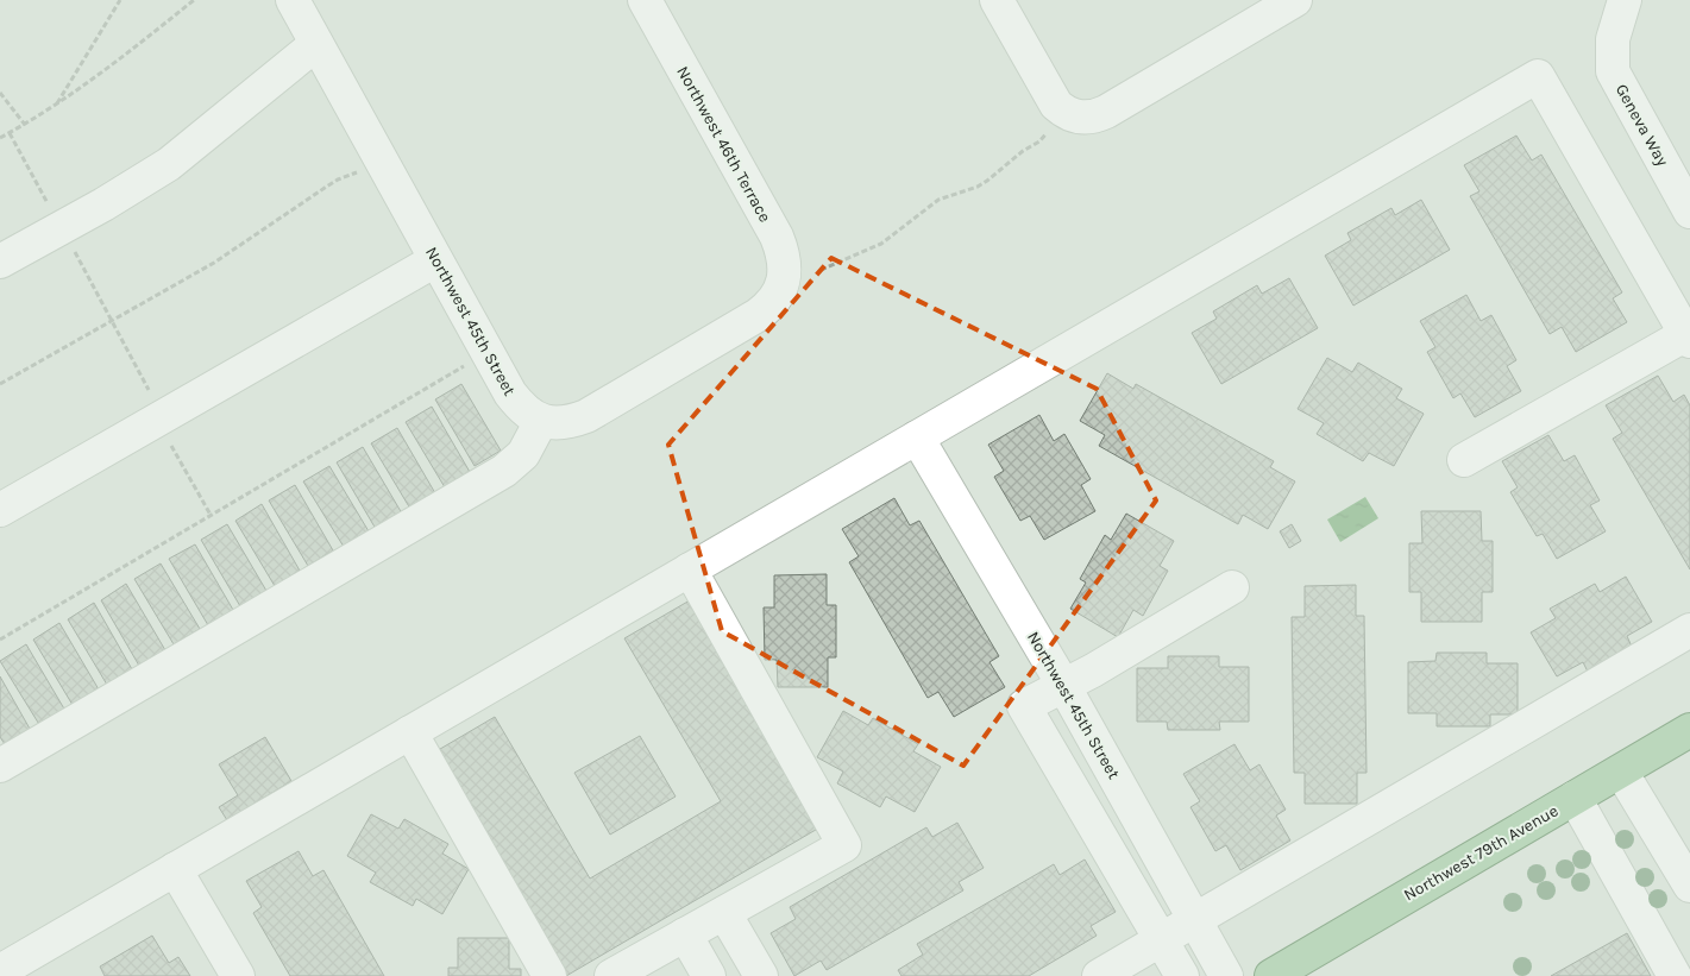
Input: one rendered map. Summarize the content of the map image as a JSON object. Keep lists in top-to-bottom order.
{
  "streets": {
    "main road": ["Northwest 79th Avenue"],
    "street": ["Geneva Way", "Northwest 46th Terrace", "Northwest 45th Street"]
  },
  "crossings": [
    ["Northwest 46th Terrace", "Northwest 45th Street"]
  ]
}
